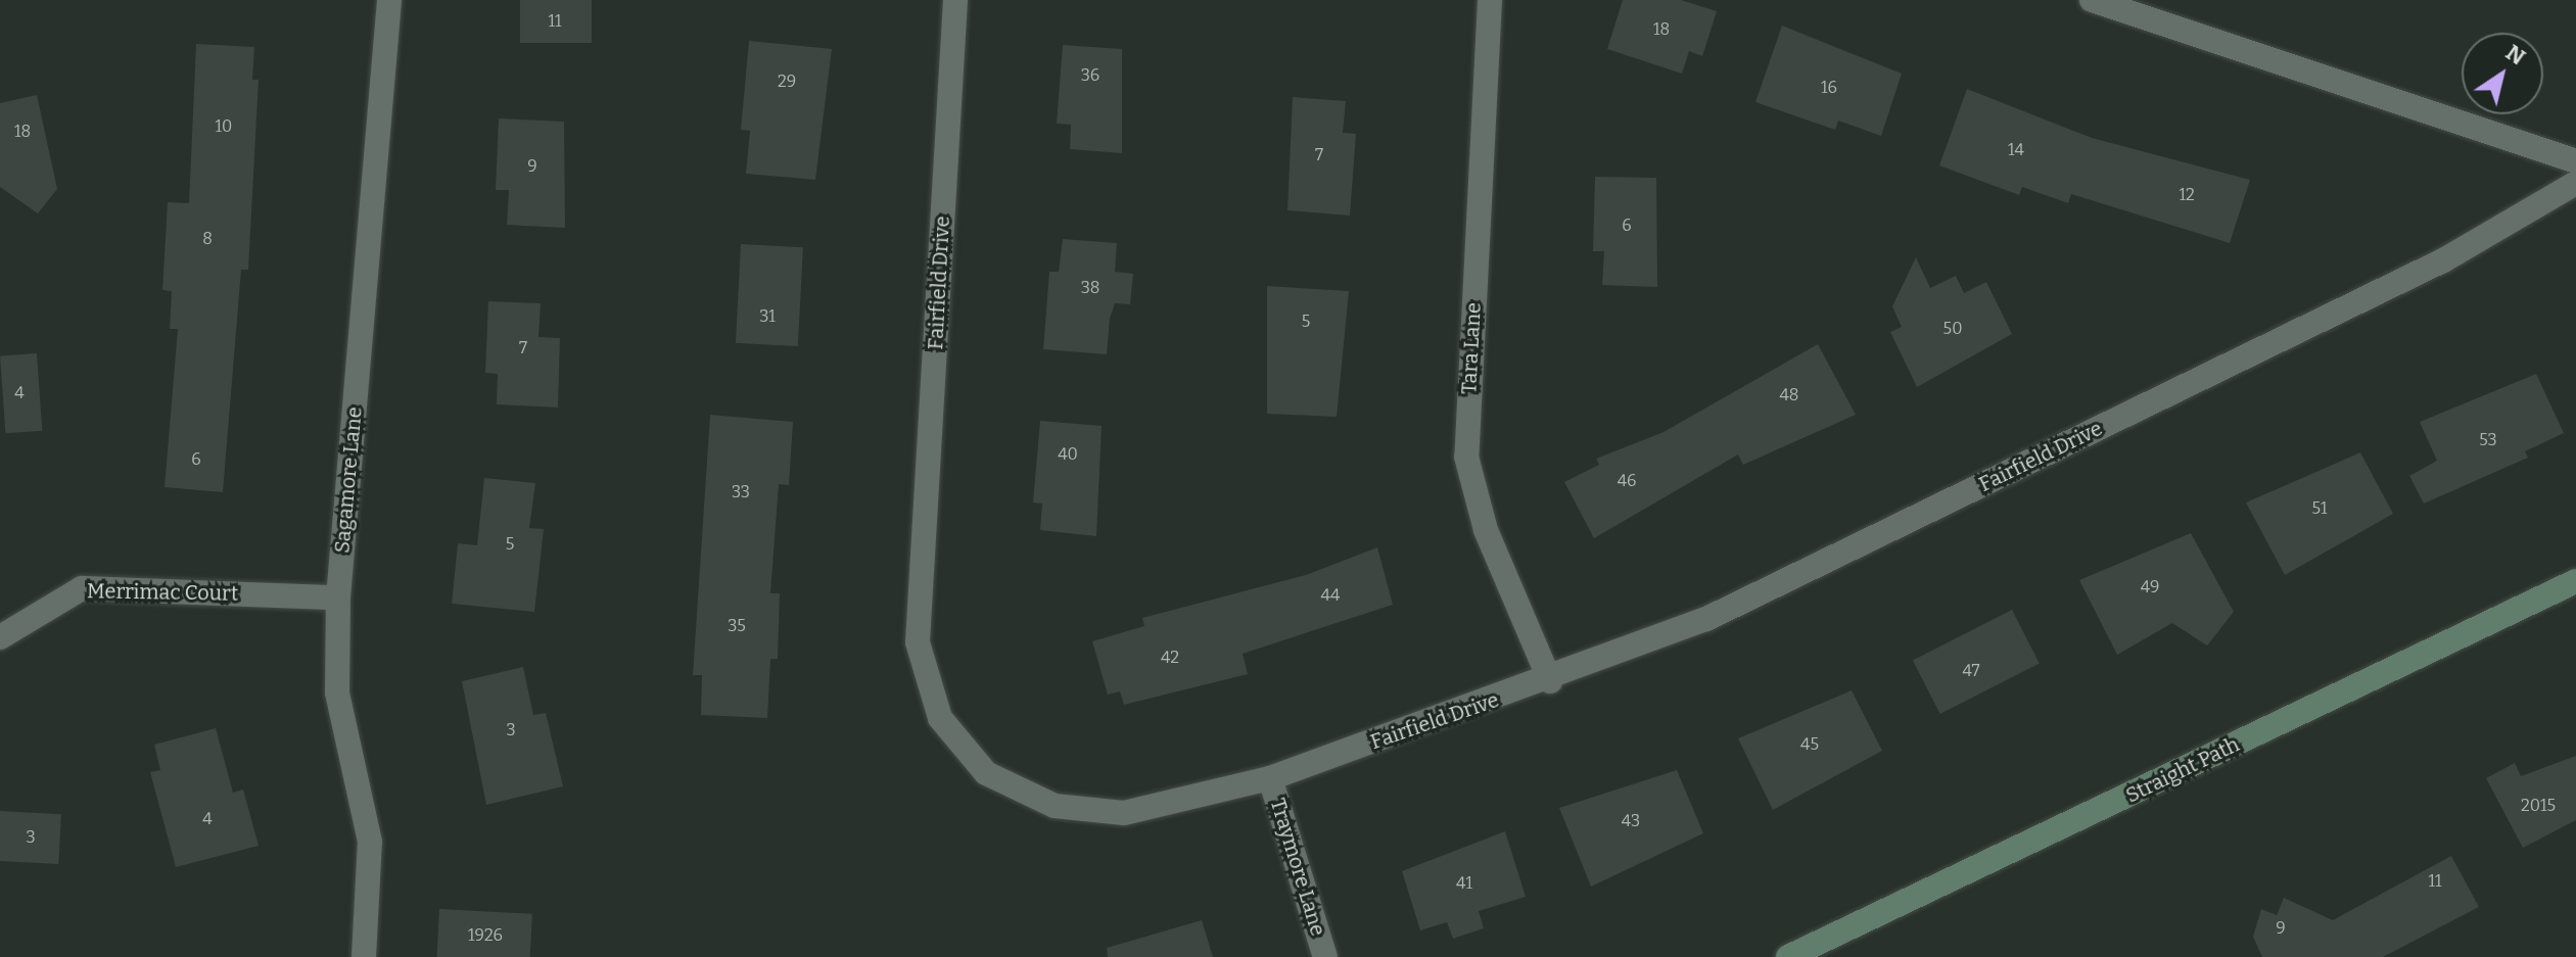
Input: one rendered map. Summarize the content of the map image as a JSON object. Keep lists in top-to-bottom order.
{
  "streets": {
    "main road": ["Straight Path"],
    "street": [
      "Fairfield Drive",
      "Tara Lane",
      "Sagamore Lane",
      "Merrimac Court",
      "Traymore Lane"
    ]
  },
  "crossings": [
    ["Fairfield Drive", "Tara Lane"],
    ["Fairfield Drive", "Traymore Lane"],
    ["Sagamore Lane", "Merrimac Court"]
  ],
  "house_numbers": [
    "11",
    "18",
    "36",
    "29",
    "16",
    "10",
    "18",
    "14",
    "7",
    "9",
    "12",
    "6",
    "8",
    "38",
    "31",
    "5",
    "50",
    "7",
    "4",
    "48",
    "53",
    "40",
    "6",
    "46",
    "33",
    "51",
    "5",
    "49",
    "44",
    "35",
    "42",
    "47",
    "3",
    "45",
    "2015",
    "4",
    "43",
    "3",
    "11",
    "41",
    "9",
    "1926"
  ],
  "north": "top right"
}
